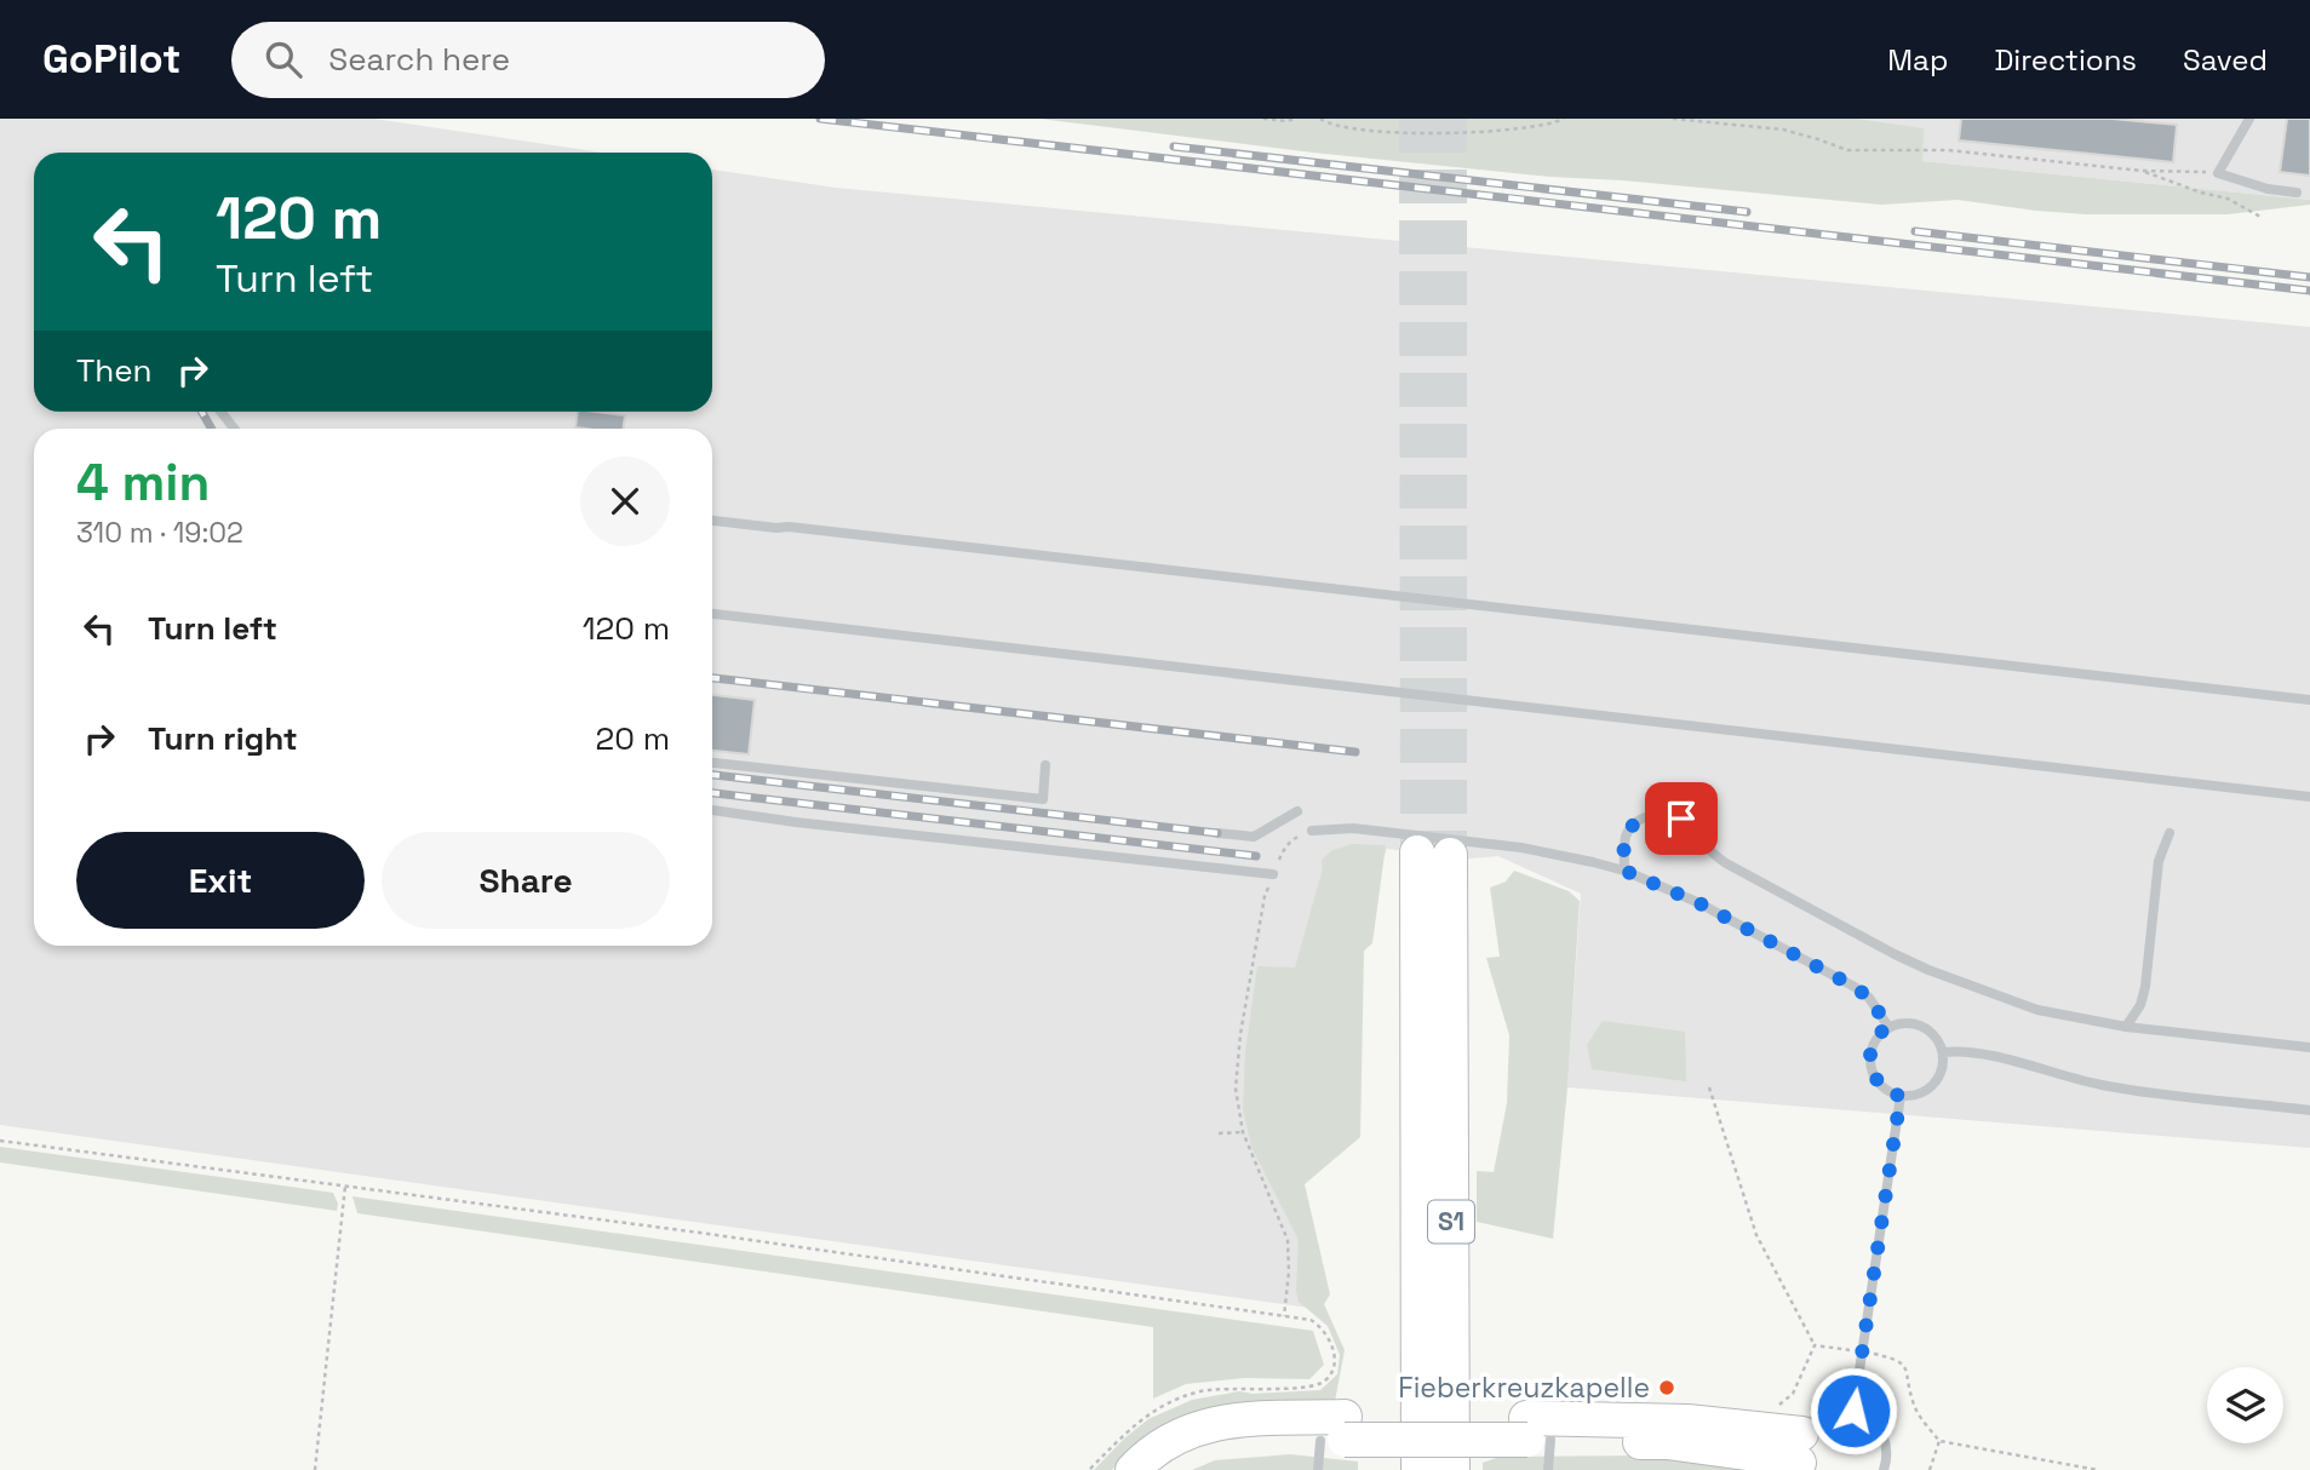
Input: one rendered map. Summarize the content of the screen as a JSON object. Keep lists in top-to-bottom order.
{
  "streets": {
    "highway": ["S1"]
  },
  "places": ["Fieberkreuzkapelle"],
  "page": {
    "header": "GoPilot",
    "search": "Search here",
    "nav": ["Map", "Directions", "Saved"],
    "turn": ["120 m", "Turn left"],
    "then": "Then",
    "heading": ["4 min", "310 m · 19:02"],
    "list": [
      {
        "name": "Turn left",
        "value": "120 m"
      },
      {
        "name": "Turn right",
        "value": "20 m"
      }
    ],
    "buttons": ["Exit", "Share"]
  }
}
